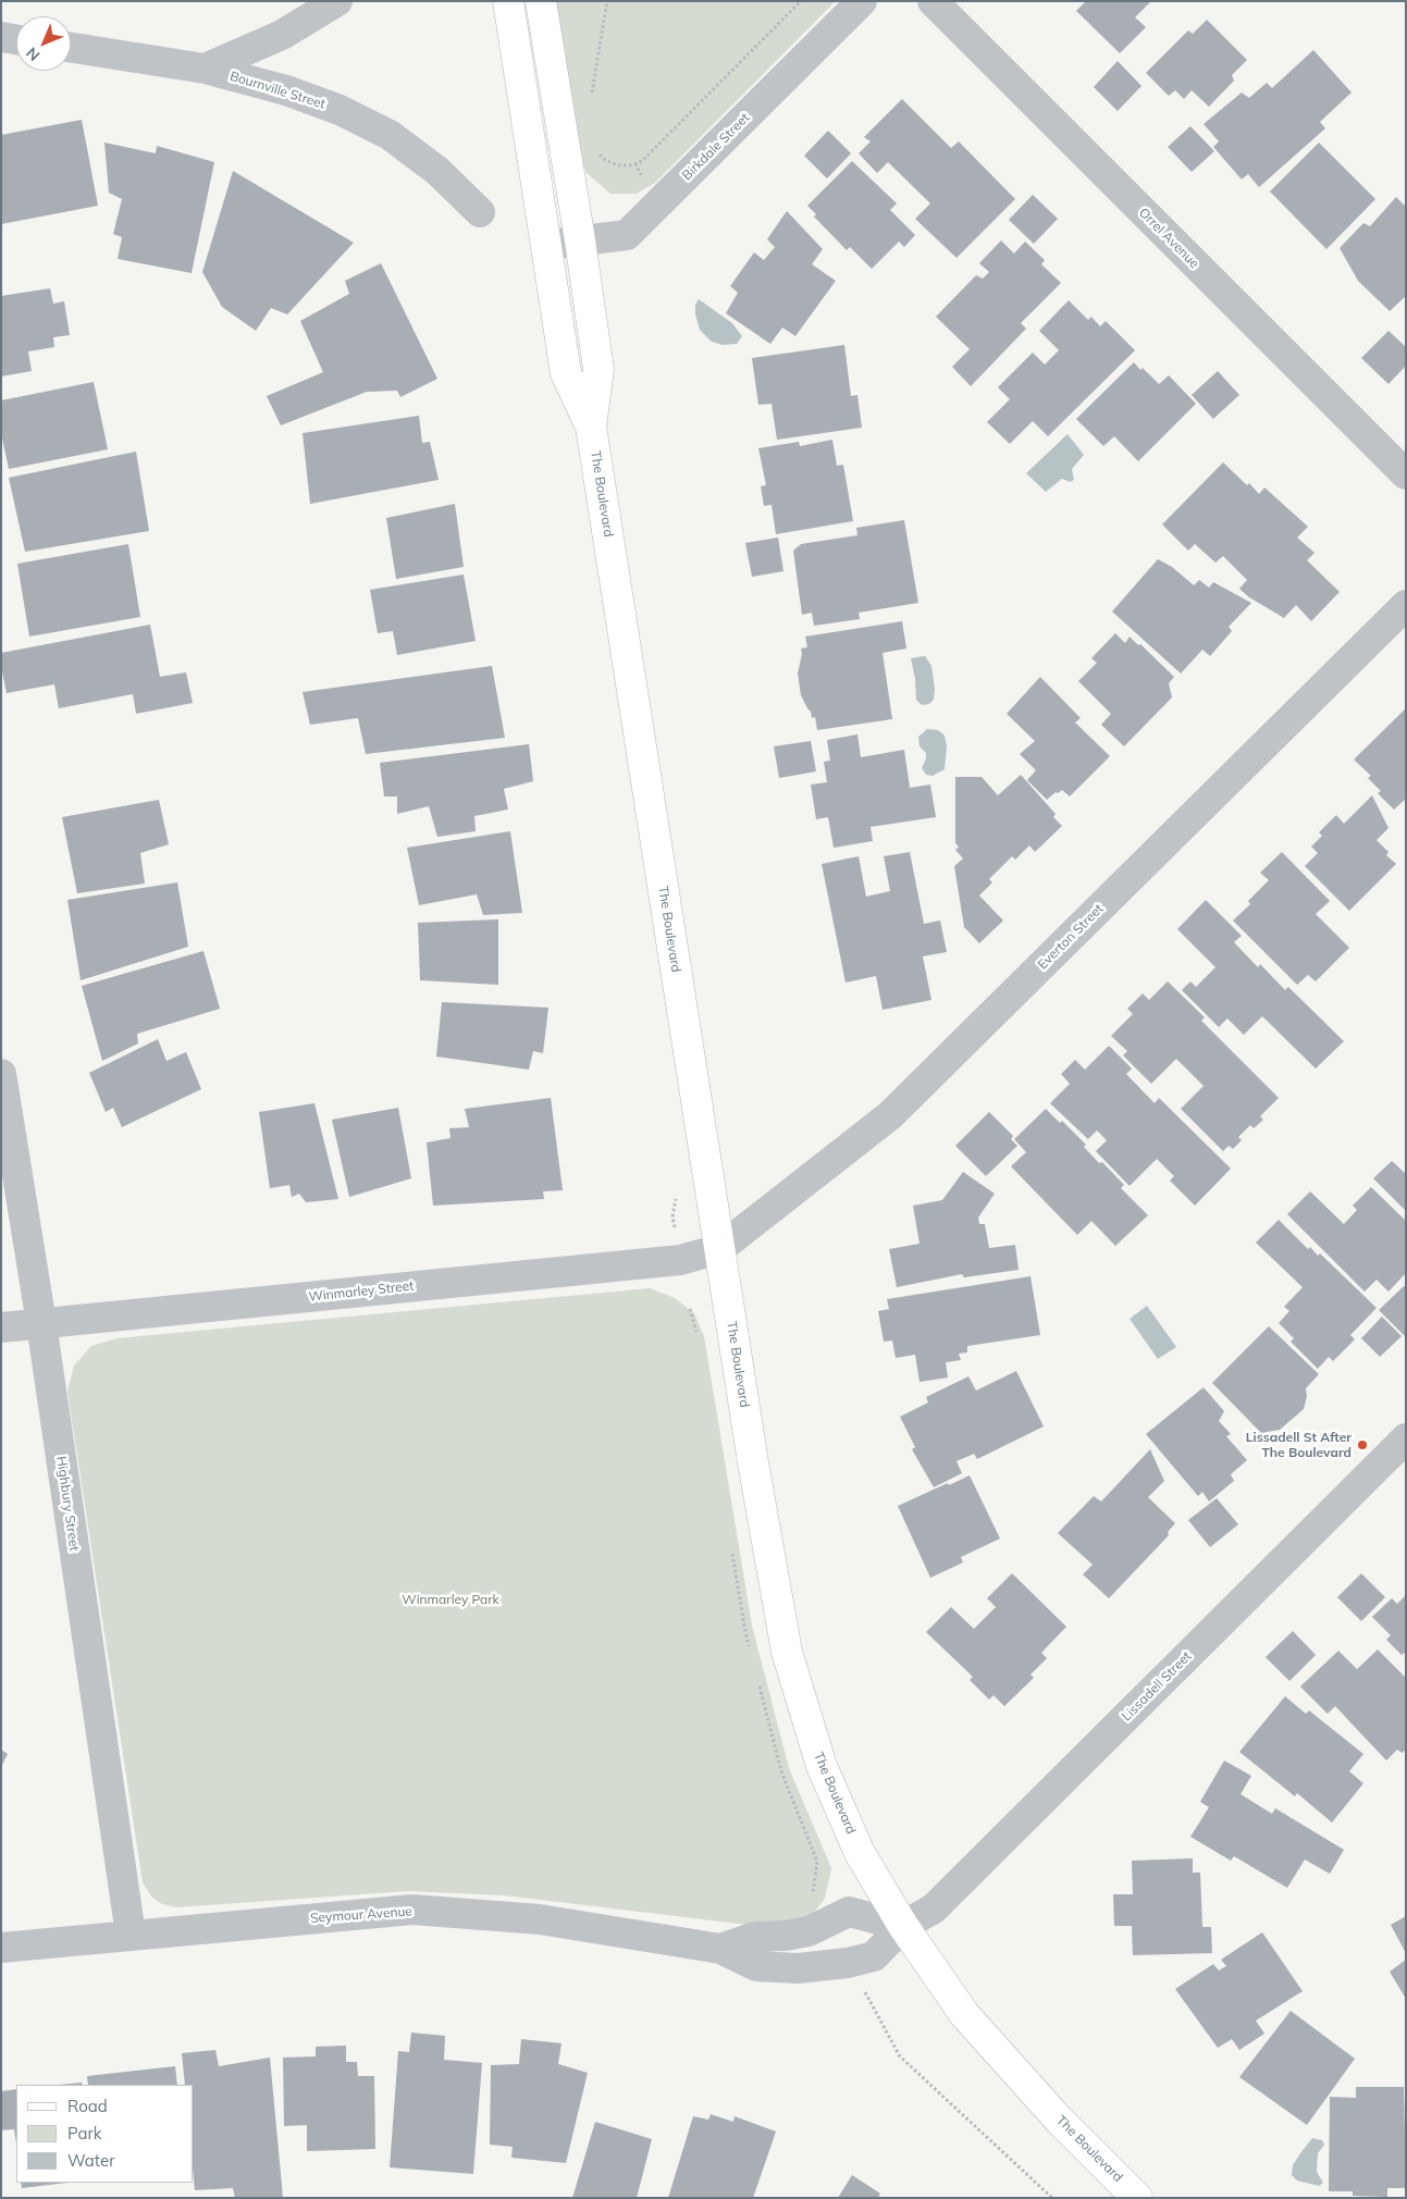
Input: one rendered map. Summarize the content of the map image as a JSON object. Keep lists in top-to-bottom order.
{
  "streets": {
    "main road": ["The Boulevard"],
    "street": [
      "Bournville Street",
      "Birkdale Street",
      "Orrel Avenue",
      "Everton Street",
      "Winmarley Street",
      "Highbury Street",
      "Lissadell Street",
      "Seymour Avenue"
    ]
  },
  "crossings": [
    ["Birkdale Street", "The Boulevard"],
    ["The Boulevard", "Everton Street"],
    ["The Boulevard", "Winmarley Street"],
    ["The Boulevard", "Lissadell Street"],
    ["The Boulevard", "Seymour Avenue"],
    ["Everton Street", "Winmarley Street"],
    ["Winmarley Street", "Highbury Street"],
    ["Highbury Street", "Seymour Avenue"],
    ["Lissadell Street", "Seymour Avenue"]
  ],
  "parks": ["Winmarley Park"],
  "places": ["Lissadell St After The Boulevard"],
  "legend": ["Road", "Park", "Water"],
  "north": "bottom left"
}
